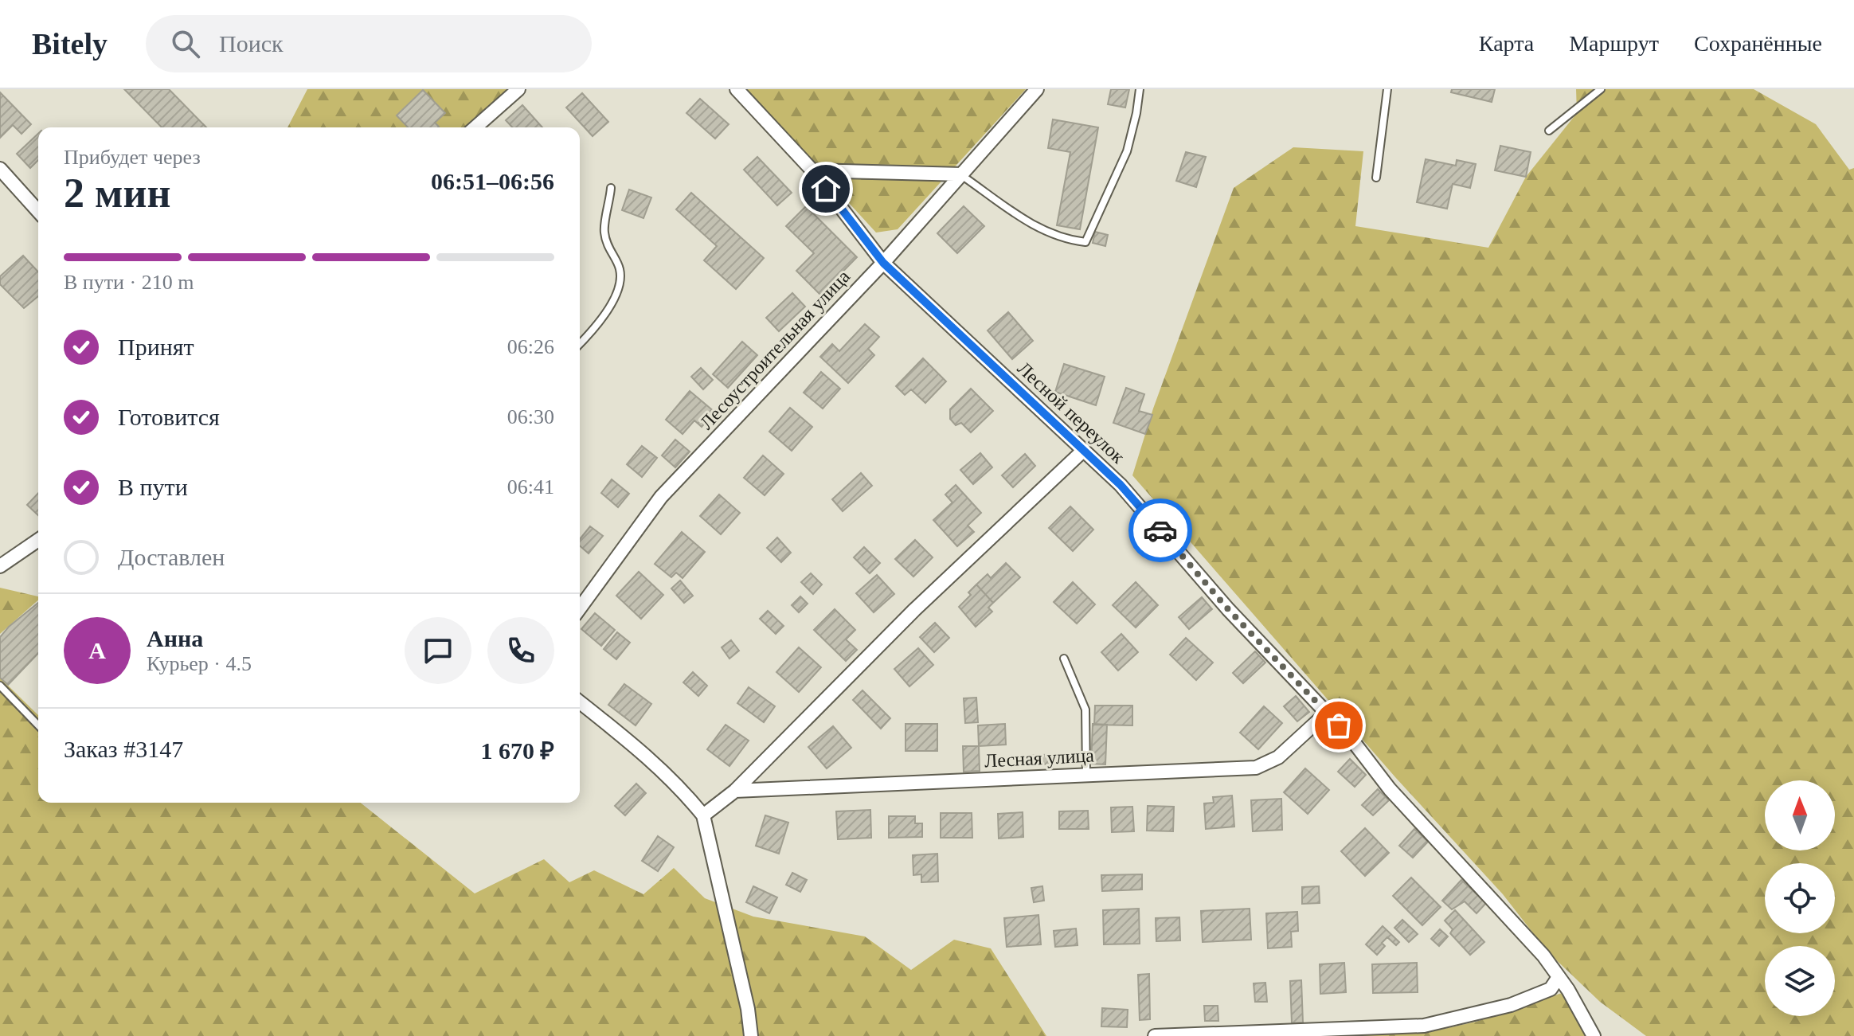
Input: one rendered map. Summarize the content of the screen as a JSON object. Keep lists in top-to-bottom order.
{
  "streets": {
    "street": ["Лесоустроительная улица", "Лесной переулок", "Лесная улица"]
  },
  "crossings": [
    ["Лесоустроительная улица", "Лесной переулок"],
    ["Лесной переулок", "Лесная улица"]
  ],
  "north": "top",
  "page": {
    "header": "Bitely",
    "search": "Поиск",
    "nav": ["Карта", "Маршрут", "Сохранённые"],
    "heading": ["2 мин", "Прибудет через", "06:51–06:56"],
    "panel": [
      "Анна",
      "Курьер · 4.5",
      "Заказ #3147",
      "1 670 ₽"
    ],
    "bar": "В пути · 210 m",
    "list": [
      ["Принят", "06:26"],
      ["Готовится", "06:30"],
      ["В пути", "06:41"],
      "Доставлен"
    ],
    "round": "А"
  }
}
